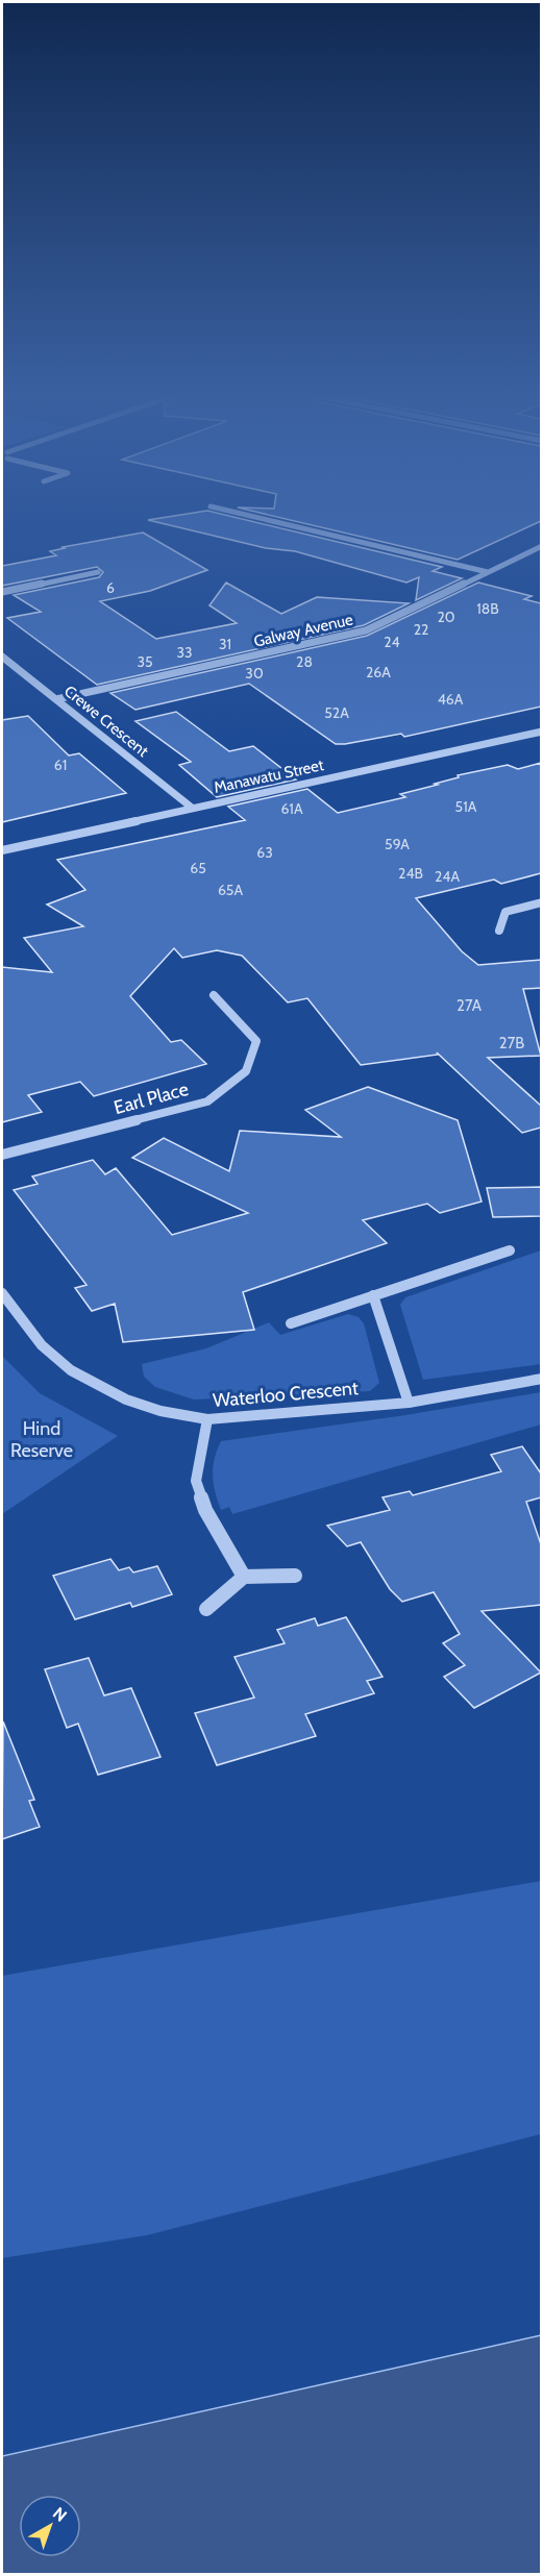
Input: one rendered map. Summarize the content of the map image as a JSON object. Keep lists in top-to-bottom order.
{
  "streets": {
    "street": [
      "Galway Avenue",
      "Crewe Crescent",
      "Manawatu Street",
      "Earl Place",
      "Waterloo Crescent"
    ]
  },
  "crossings": [
    ["Galway Avenue", "Crewe Crescent"],
    ["Crewe Crescent", "Manawatu Street"]
  ],
  "parks": ["Hind Reserve"],
  "house_numbers": [
    "6",
    "18B",
    "20",
    "22",
    "24",
    "31",
    "33",
    "35",
    "28",
    "26A",
    "30",
    "46A",
    "52A",
    "61",
    "51A",
    "61A",
    "59A",
    "63",
    "65",
    "24B",
    "24A",
    "65A",
    "27A",
    "27B"
  ],
  "north": "top right"
}
